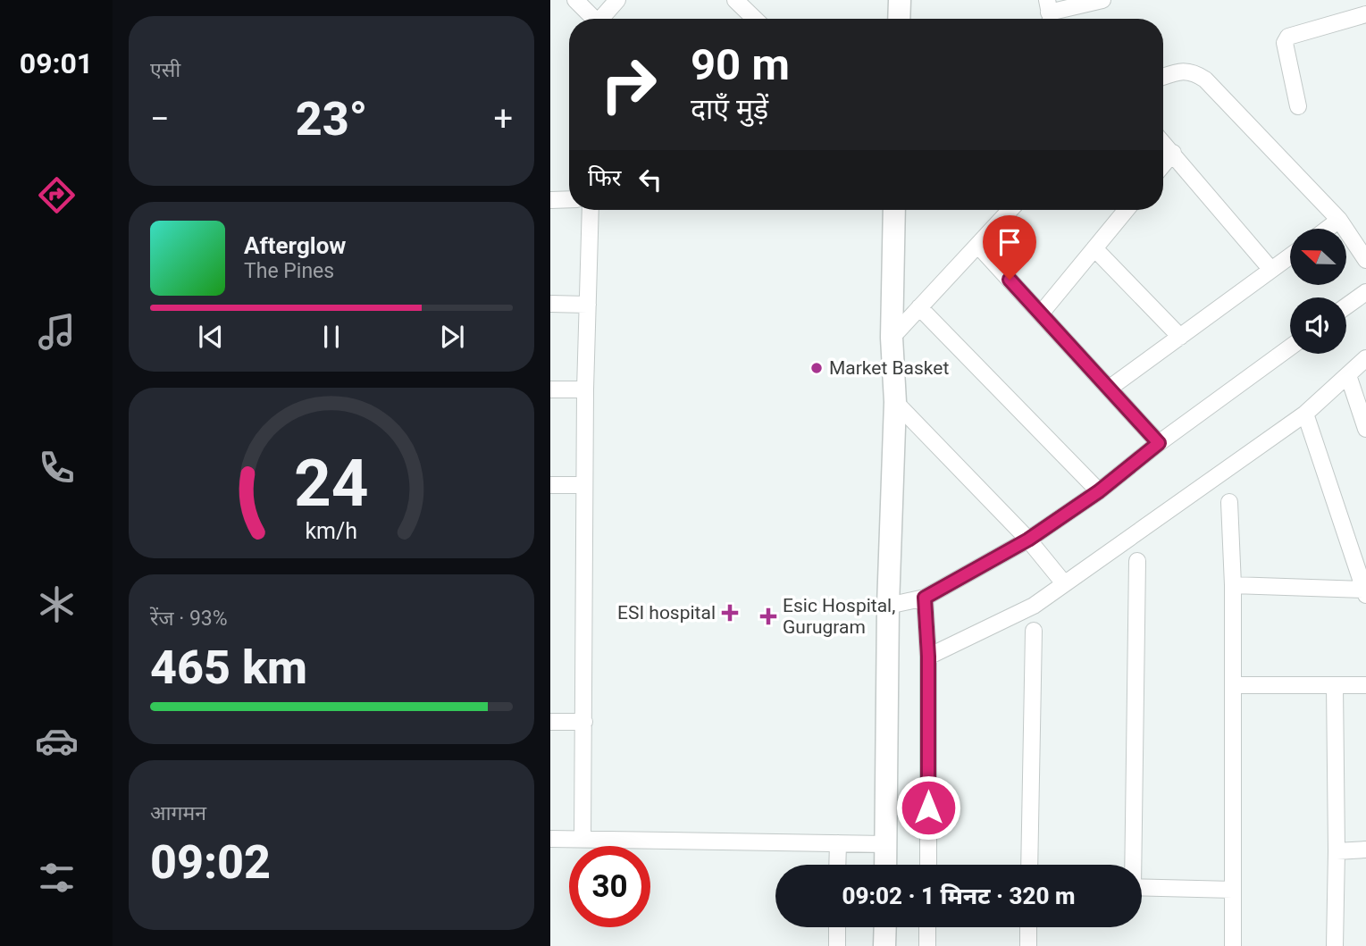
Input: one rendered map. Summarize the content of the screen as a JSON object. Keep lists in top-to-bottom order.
{
  "places": {
    "other": ["Market Basket"],
    "health": ["ESI hospital", "Esic Hospital, Gurugram"]
  },
  "north": "left",
  "page": {
    "tabs": "09:01",
    "tile": [
      "एसी",
      ["रेंज · 93%", "465 km"],
      ["आगमन", "09:02"]
    ],
    "turn": ["90 m", "दाएँ मुड़ें"],
    "heat": ["−", "23°", "+"],
    "then": "फिर",
    "song": ["Afterglow", "The Pines"],
    "limit": "30",
    "trip": "09:02 · 1 मिनट · 320 m",
    "gauge": ["24", "km/h"]
  }
}
